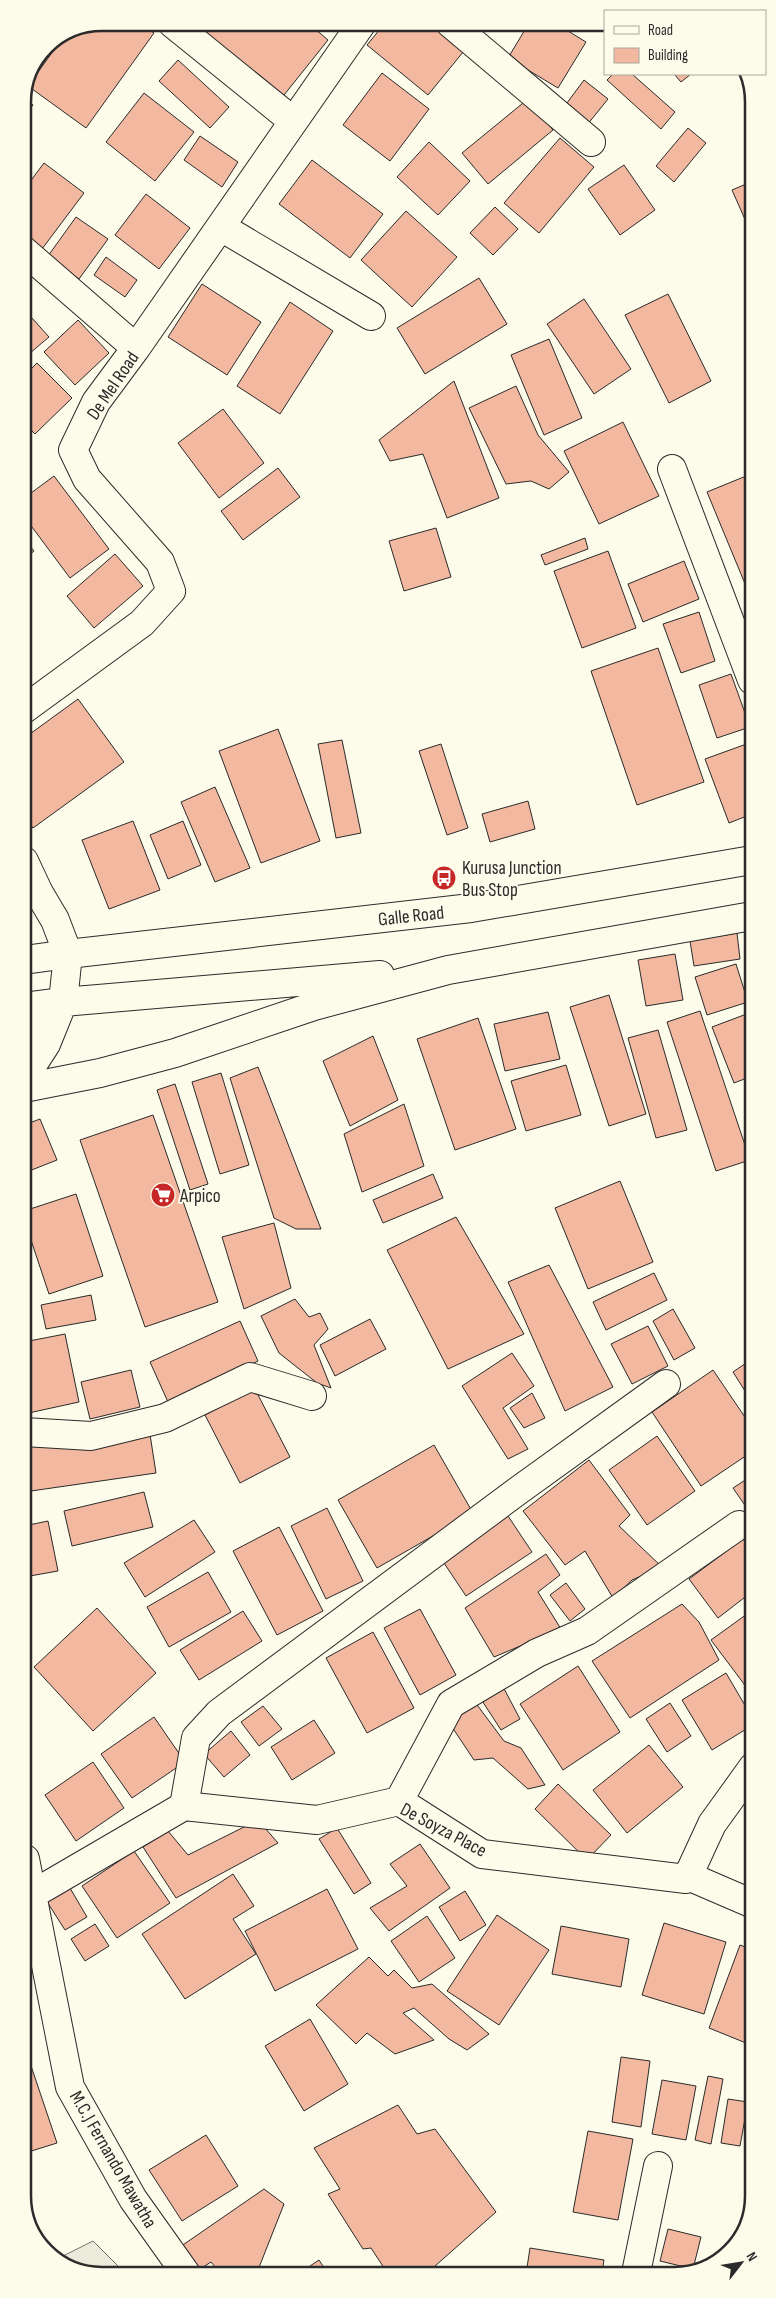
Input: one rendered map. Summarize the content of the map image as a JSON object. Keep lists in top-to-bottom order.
{
  "streets": {
    "main road": [
      "De Mel Road",
      "Galle Road",
      "De Soyza Place",
      "M.C.J Fernando Mawatha"
    ]
  },
  "places": {
    "bus stop": ["Kurusa Junction Bus Stop"],
    "supermarket": ["Arpico"]
  },
  "legend": ["Road", "Building"],
  "north": "top right"
}
